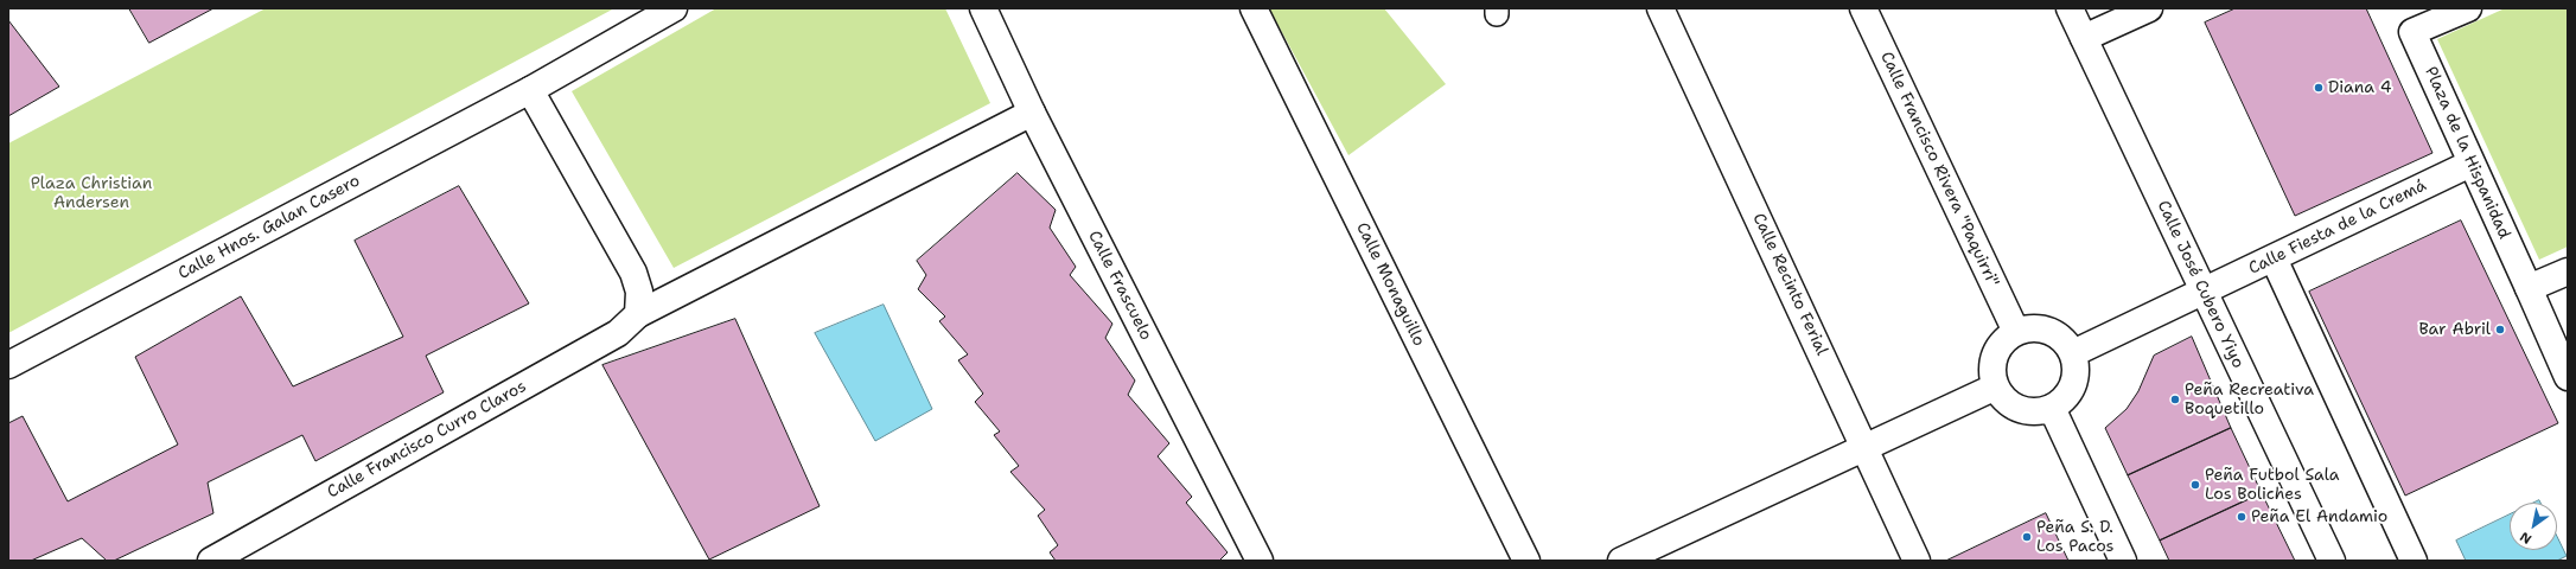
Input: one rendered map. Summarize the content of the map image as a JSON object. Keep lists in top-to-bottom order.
{
  "streets": {
    "street": [
      "Plaza de la Hispanidad",
      "Calle Francisco Rivera \"Paquirri\"",
      "Calle Hnos. Galan Casero",
      "Calle Fiesta de la Cremá",
      "Calle Monaguillo",
      "Calle Recinto Ferial",
      "Calle José Cubero Yiyo",
      "Calle Frascuelo",
      "Calle Francisco Curro Claros"
    ]
  },
  "crossings": [
    ["Plaza de la Hispanidad", "Calle Fiesta de la Cremá"],
    ["Calle Francisco Rivera \"Paquirri\"", "Calle Fiesta de la Cremá"],
    ["Calle Fiesta de la Cremá", "Calle José Cubero Yiyo"],
    ["Calle Frascuelo", "Calle Francisco Curro Claros"]
  ],
  "parks": ["Plaza Christian Andersen"],
  "places": [
    "Diana 4",
    "Bar Abril",
    "Peña Recreativa Boquetillo",
    "Peña Futbol Sala Los Boliches",
    "Peña El Andamio",
    "Peña S. D. Los Pacos"
  ],
  "north": "bottom left"
}
